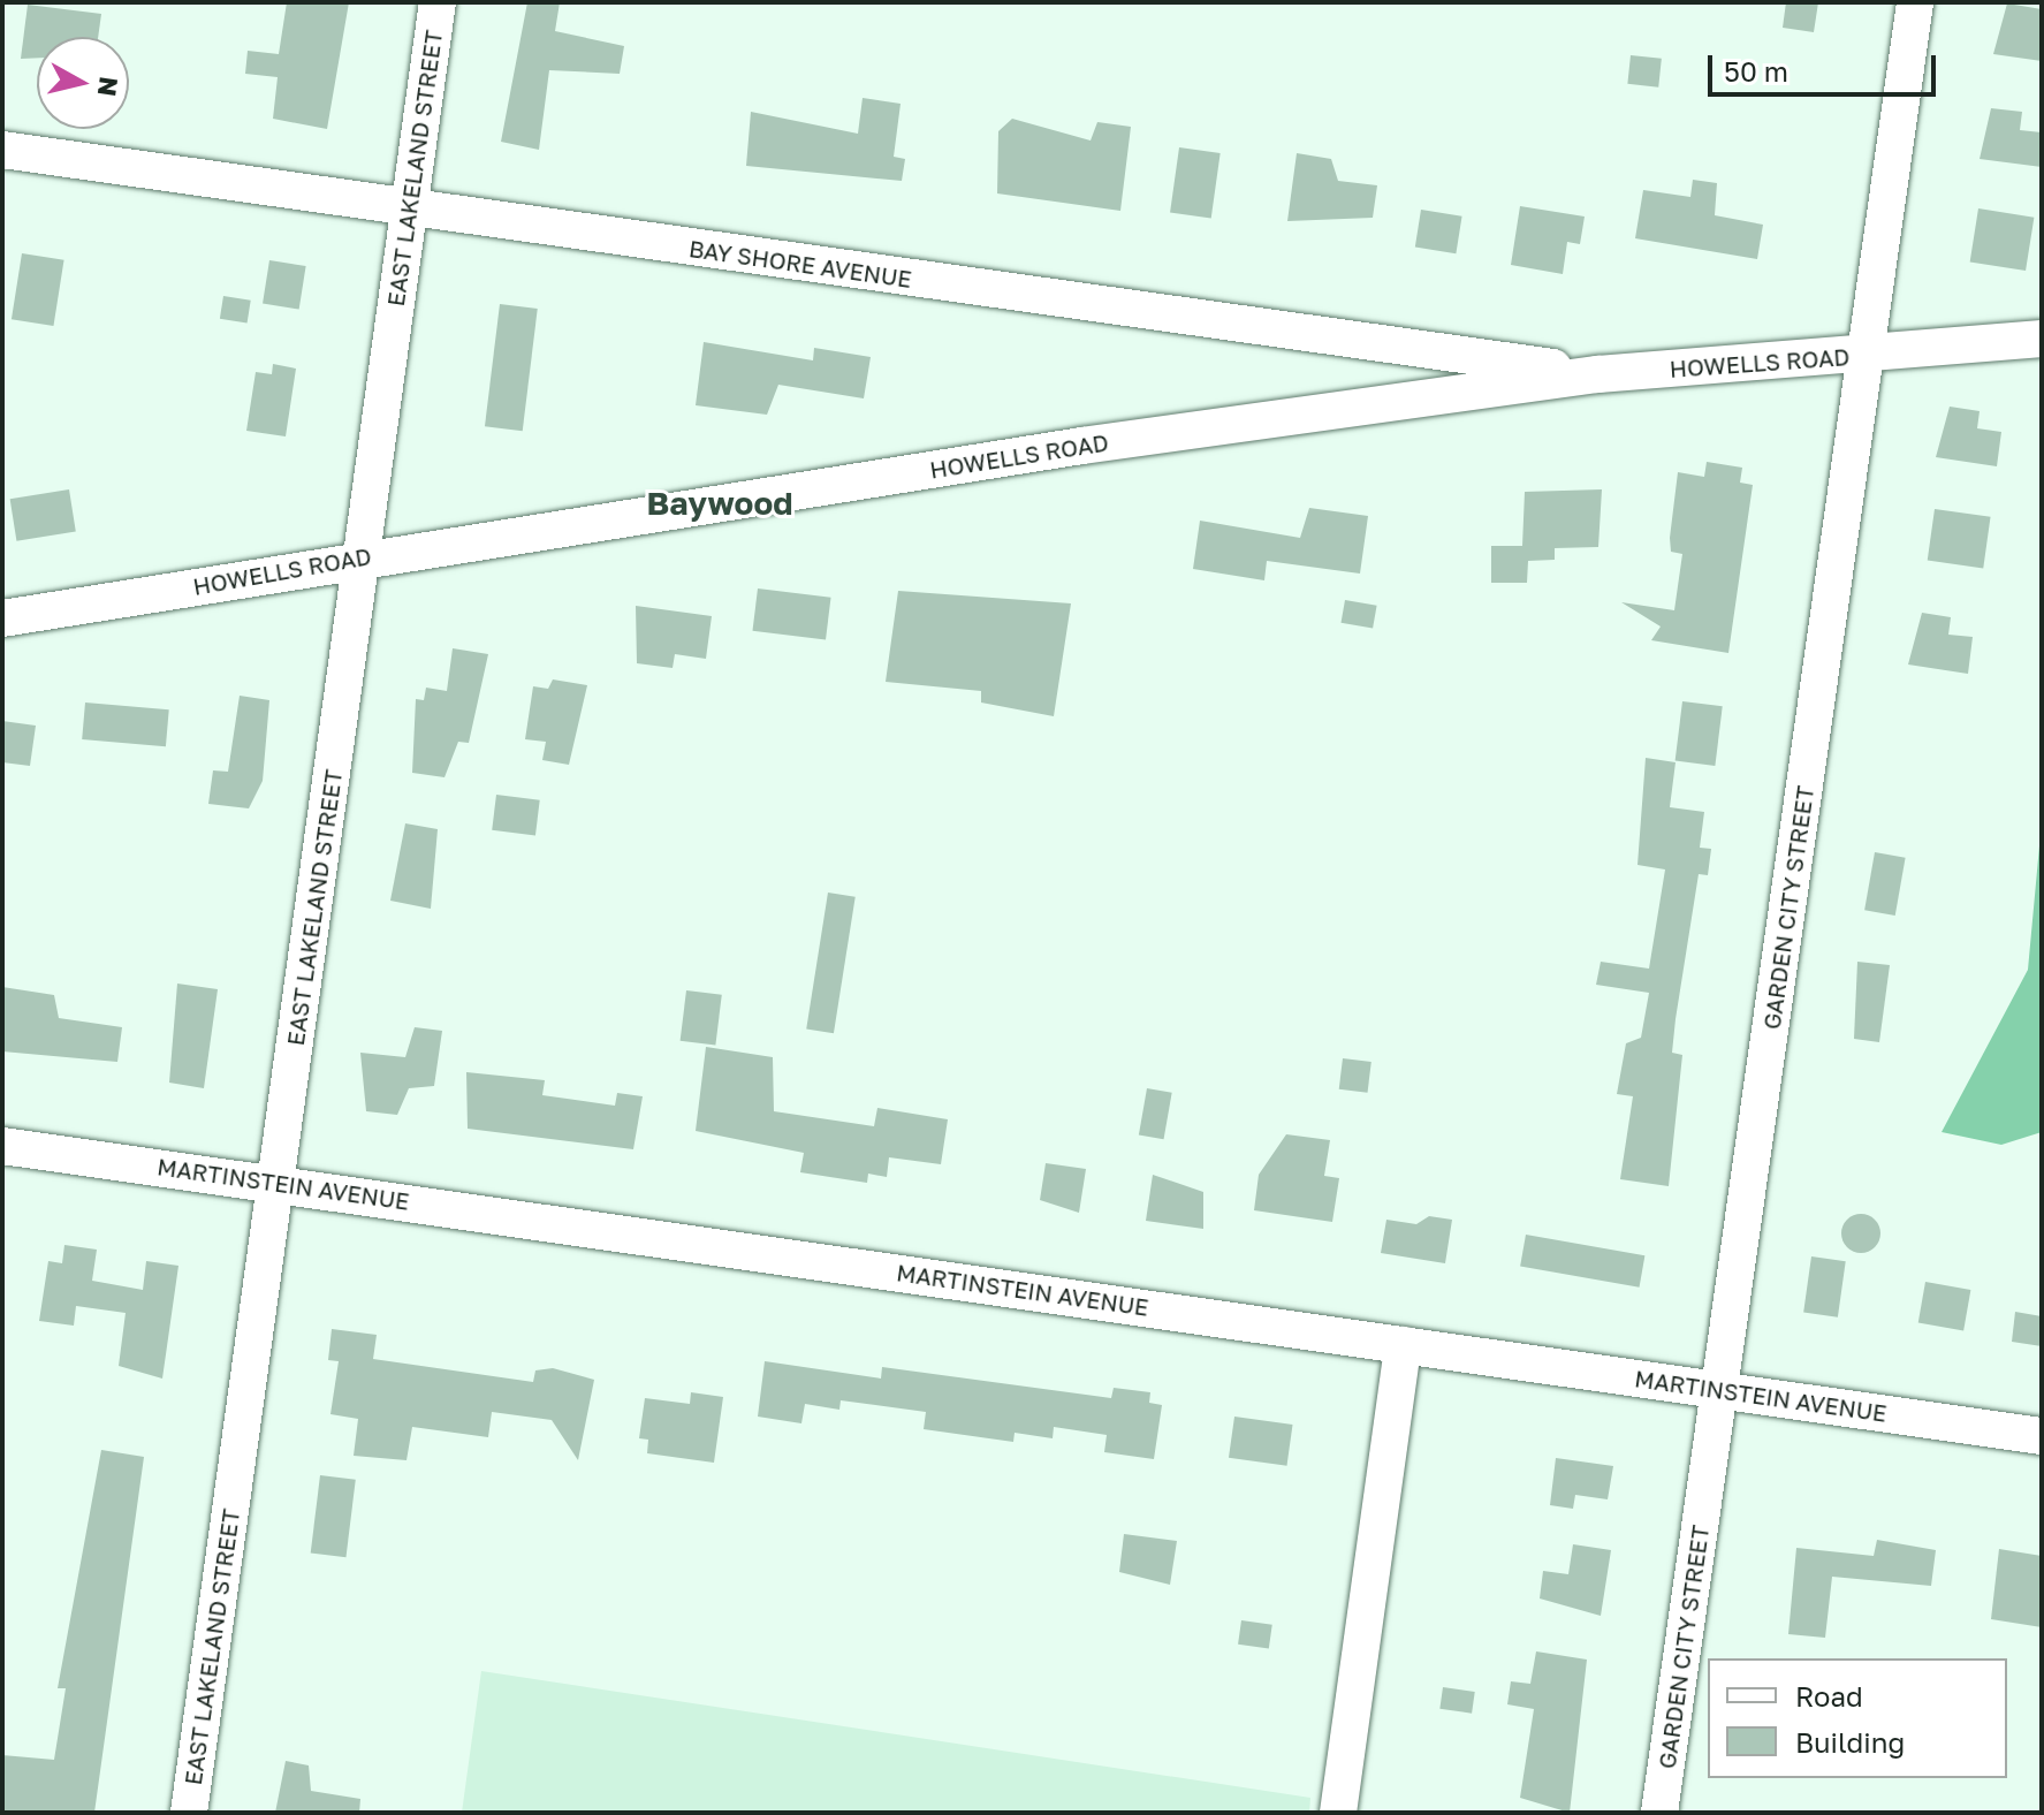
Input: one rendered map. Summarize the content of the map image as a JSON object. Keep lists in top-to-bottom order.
{
  "streets": {
    "street": [
      "EAST LAKELAND STREET",
      "BAY SHORE AVENUE",
      "HOWELLS ROAD",
      "GARDEN CITY STREET",
      "MARTINSTEIN AVENUE"
    ]
  },
  "crossings": [
    ["EAST LAKELAND STREET", "BAY SHORE AVENUE"],
    ["EAST LAKELAND STREET", "HOWELLS ROAD"],
    ["EAST LAKELAND STREET", "MARTINSTEIN AVENUE"],
    ["BAY SHORE AVENUE", "HOWELLS ROAD"],
    ["HOWELLS ROAD", "GARDEN CITY STREET"],
    ["GARDEN CITY STREET", "MARTINSTEIN AVENUE"]
  ],
  "districts": ["Baywood"],
  "legend": ["Road", "Building"],
  "scale_bar": "50 m",
  "north": "right"
}
